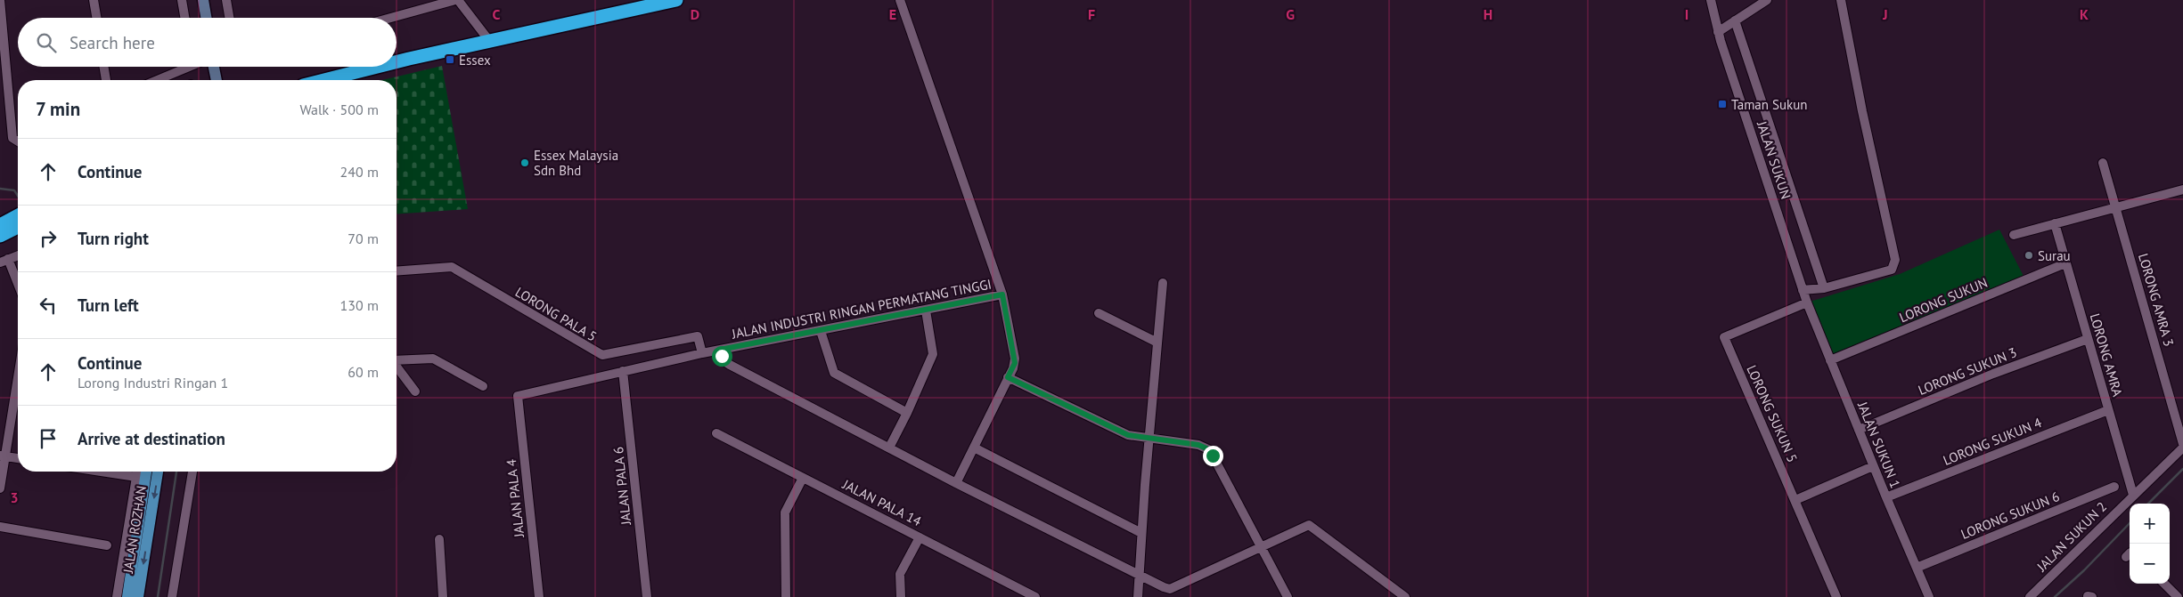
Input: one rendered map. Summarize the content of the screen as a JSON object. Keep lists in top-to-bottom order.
{
  "streets": {
    "main road": ["JALAN ROZHAN"],
    "street": [
      "JALAN SUKUN",
      "LORONG SUKUN",
      "LORONG AMRA 3",
      "JALAN INDUSTRI RINGAN PERMATANG TINGGI",
      "LORONG PALA 5",
      "LORONG AMRA",
      "LORONG SUKUN 3",
      "LORONG SUKUN 5",
      "LORONG SUKUN 4",
      "JALAN SUKUN 1",
      "JALAN PALA 6",
      "JALAN PALA 4",
      "JALAN PALA 14",
      "LORONG SUKUN 6",
      "JALAN SUKUN 2"
    ]
  },
  "crossings": [
    ["JALAN SUKUN", "LORONG SUKUN 5"],
    ["JALAN SUKUN", "JALAN SUKUN 1"],
    ["LORONG SUKUN", "LORONG AMRA"],
    ["LORONG SUKUN", "JALAN SUKUN 1"],
    ["LORONG AMRA 3", "JALAN SUKUN 2"],
    ["JALAN INDUSTRI RINGAN PERMATANG TINGGI", "LORONG PALA 5"],
    ["JALAN INDUSTRI RINGAN PERMATANG TINGGI", "JALAN PALA 6"],
    ["JALAN INDUSTRI RINGAN PERMATANG TINGGI", "JALAN PALA 4"],
    ["LORONG AMRA", "LORONG SUKUN 3"],
    ["LORONG AMRA", "LORONG SUKUN 4"],
    ["LORONG AMRA", "JALAN SUKUN 2"],
    ["LORONG SUKUN 3", "JALAN SUKUN 1"],
    ["LORONG SUKUN 5", "JALAN SUKUN 1"],
    ["LORONG SUKUN 4", "JALAN SUKUN 1"],
    ["JALAN SUKUN 1", "LORONG SUKUN 6"]
  ],
  "places": {
    "transit": ["Essex", "Taman Sukun"],
    "other": ["Essex Malaysia Sdn Bhd", "Surau"]
  },
  "page": {
    "search": "Search here",
    "heading": ["7 min", "Walk · 500 m"],
    "list": [
      ["Continue", "240 m"],
      ["Turn right", "70 m"],
      ["Turn left", "130 m"],
      ["Continue", "Lorong Industri Ringan 1", "60 m"],
      "Arrive at destination"
    ],
    "map_buttons": ["+", "−"]
  },
  "grid": {
    "columns": [
      "C",
      "D",
      "E",
      "F",
      "G",
      "H",
      "I",
      "J",
      "K"
    ],
    "rows": ["3"]
  }
}
